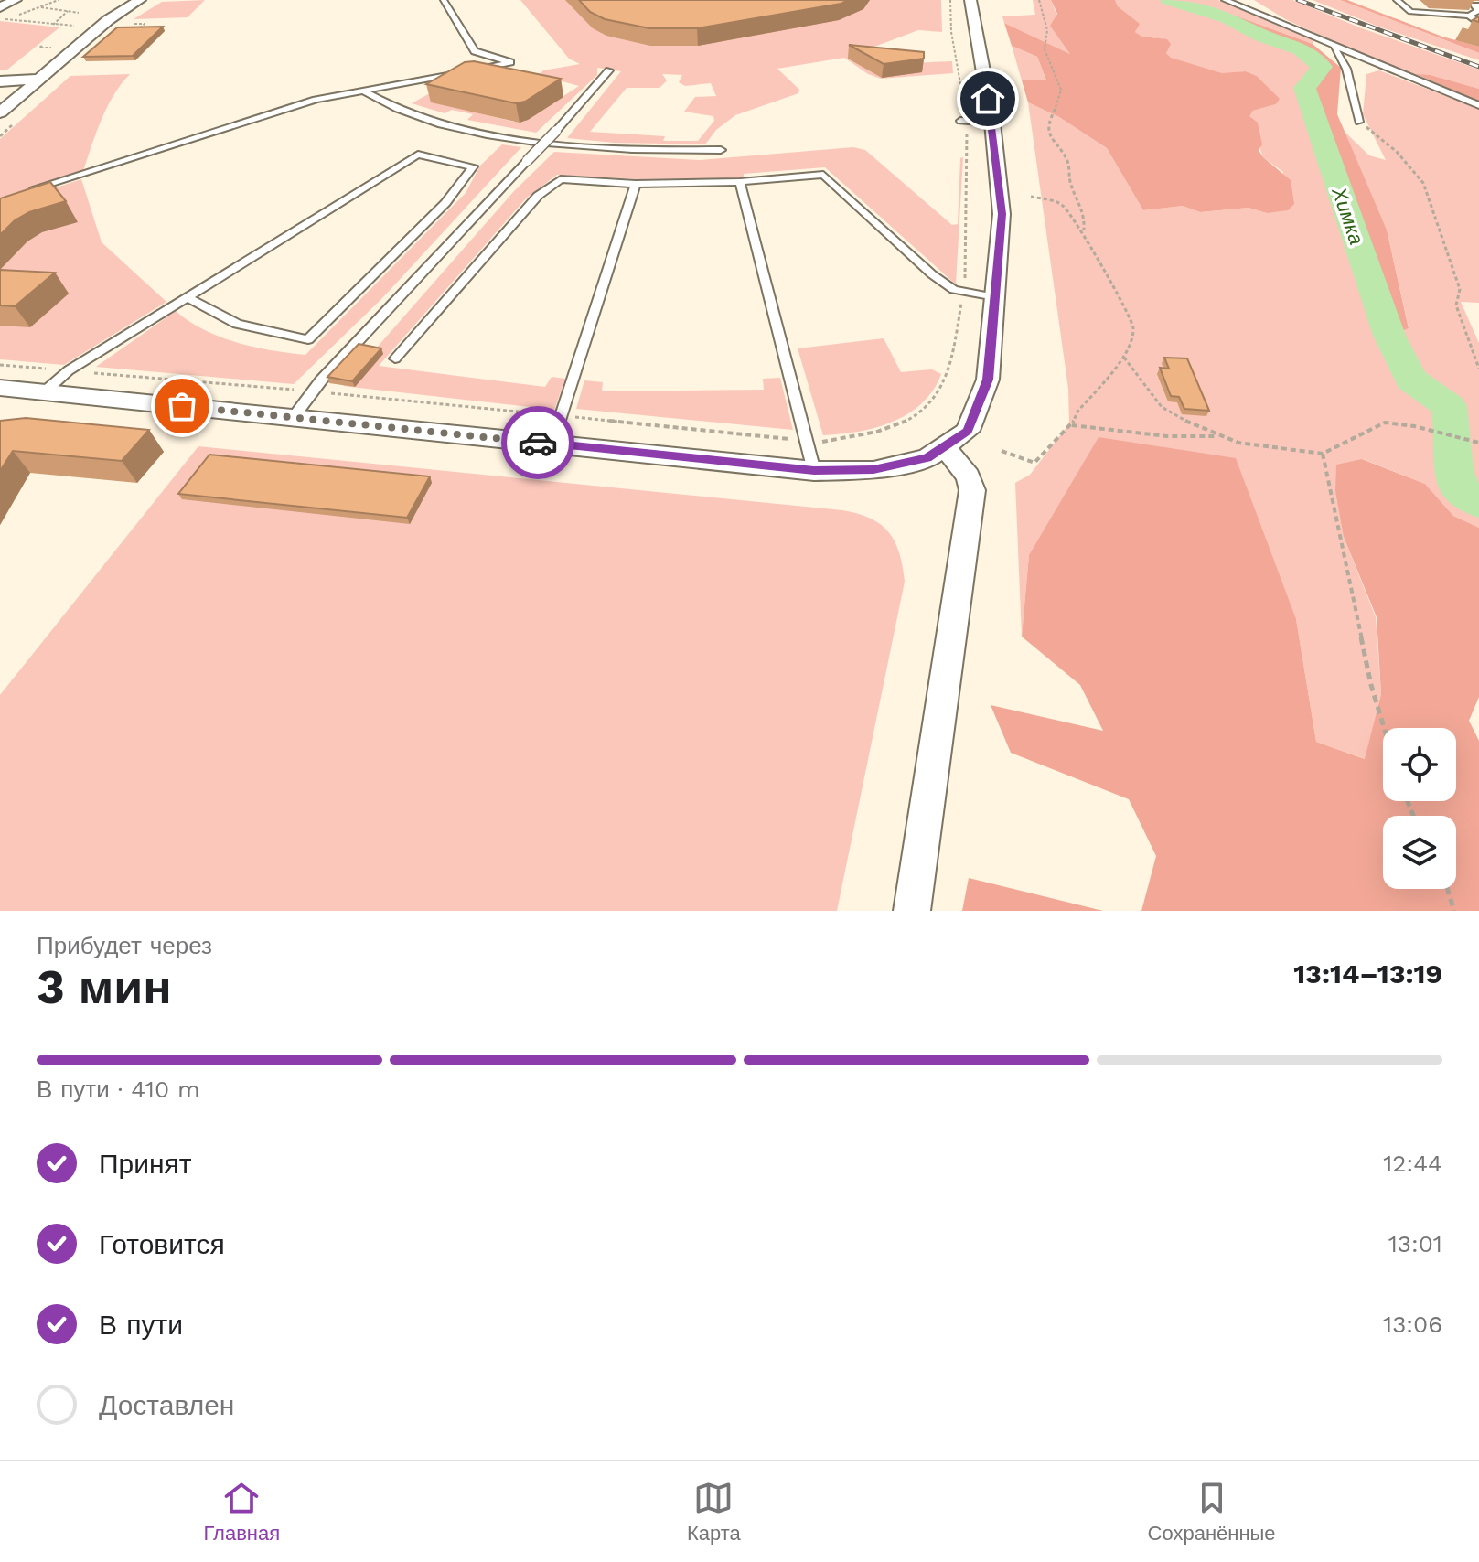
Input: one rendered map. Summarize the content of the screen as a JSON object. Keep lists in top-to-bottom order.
{
  "water": ["Химка"],
  "page": {
    "heading": ["3 мин", "Прибудет через", "13:14–13:19"],
    "bar": "В пути · 410 m",
    "list": [
      ["Принят", "12:44"],
      ["Готовится", "13:01"],
      ["В пути", "13:06"],
      "Доставлен"
    ],
    "tabs": ["Главная", "Карта", "Сохранённые"]
  }
}
